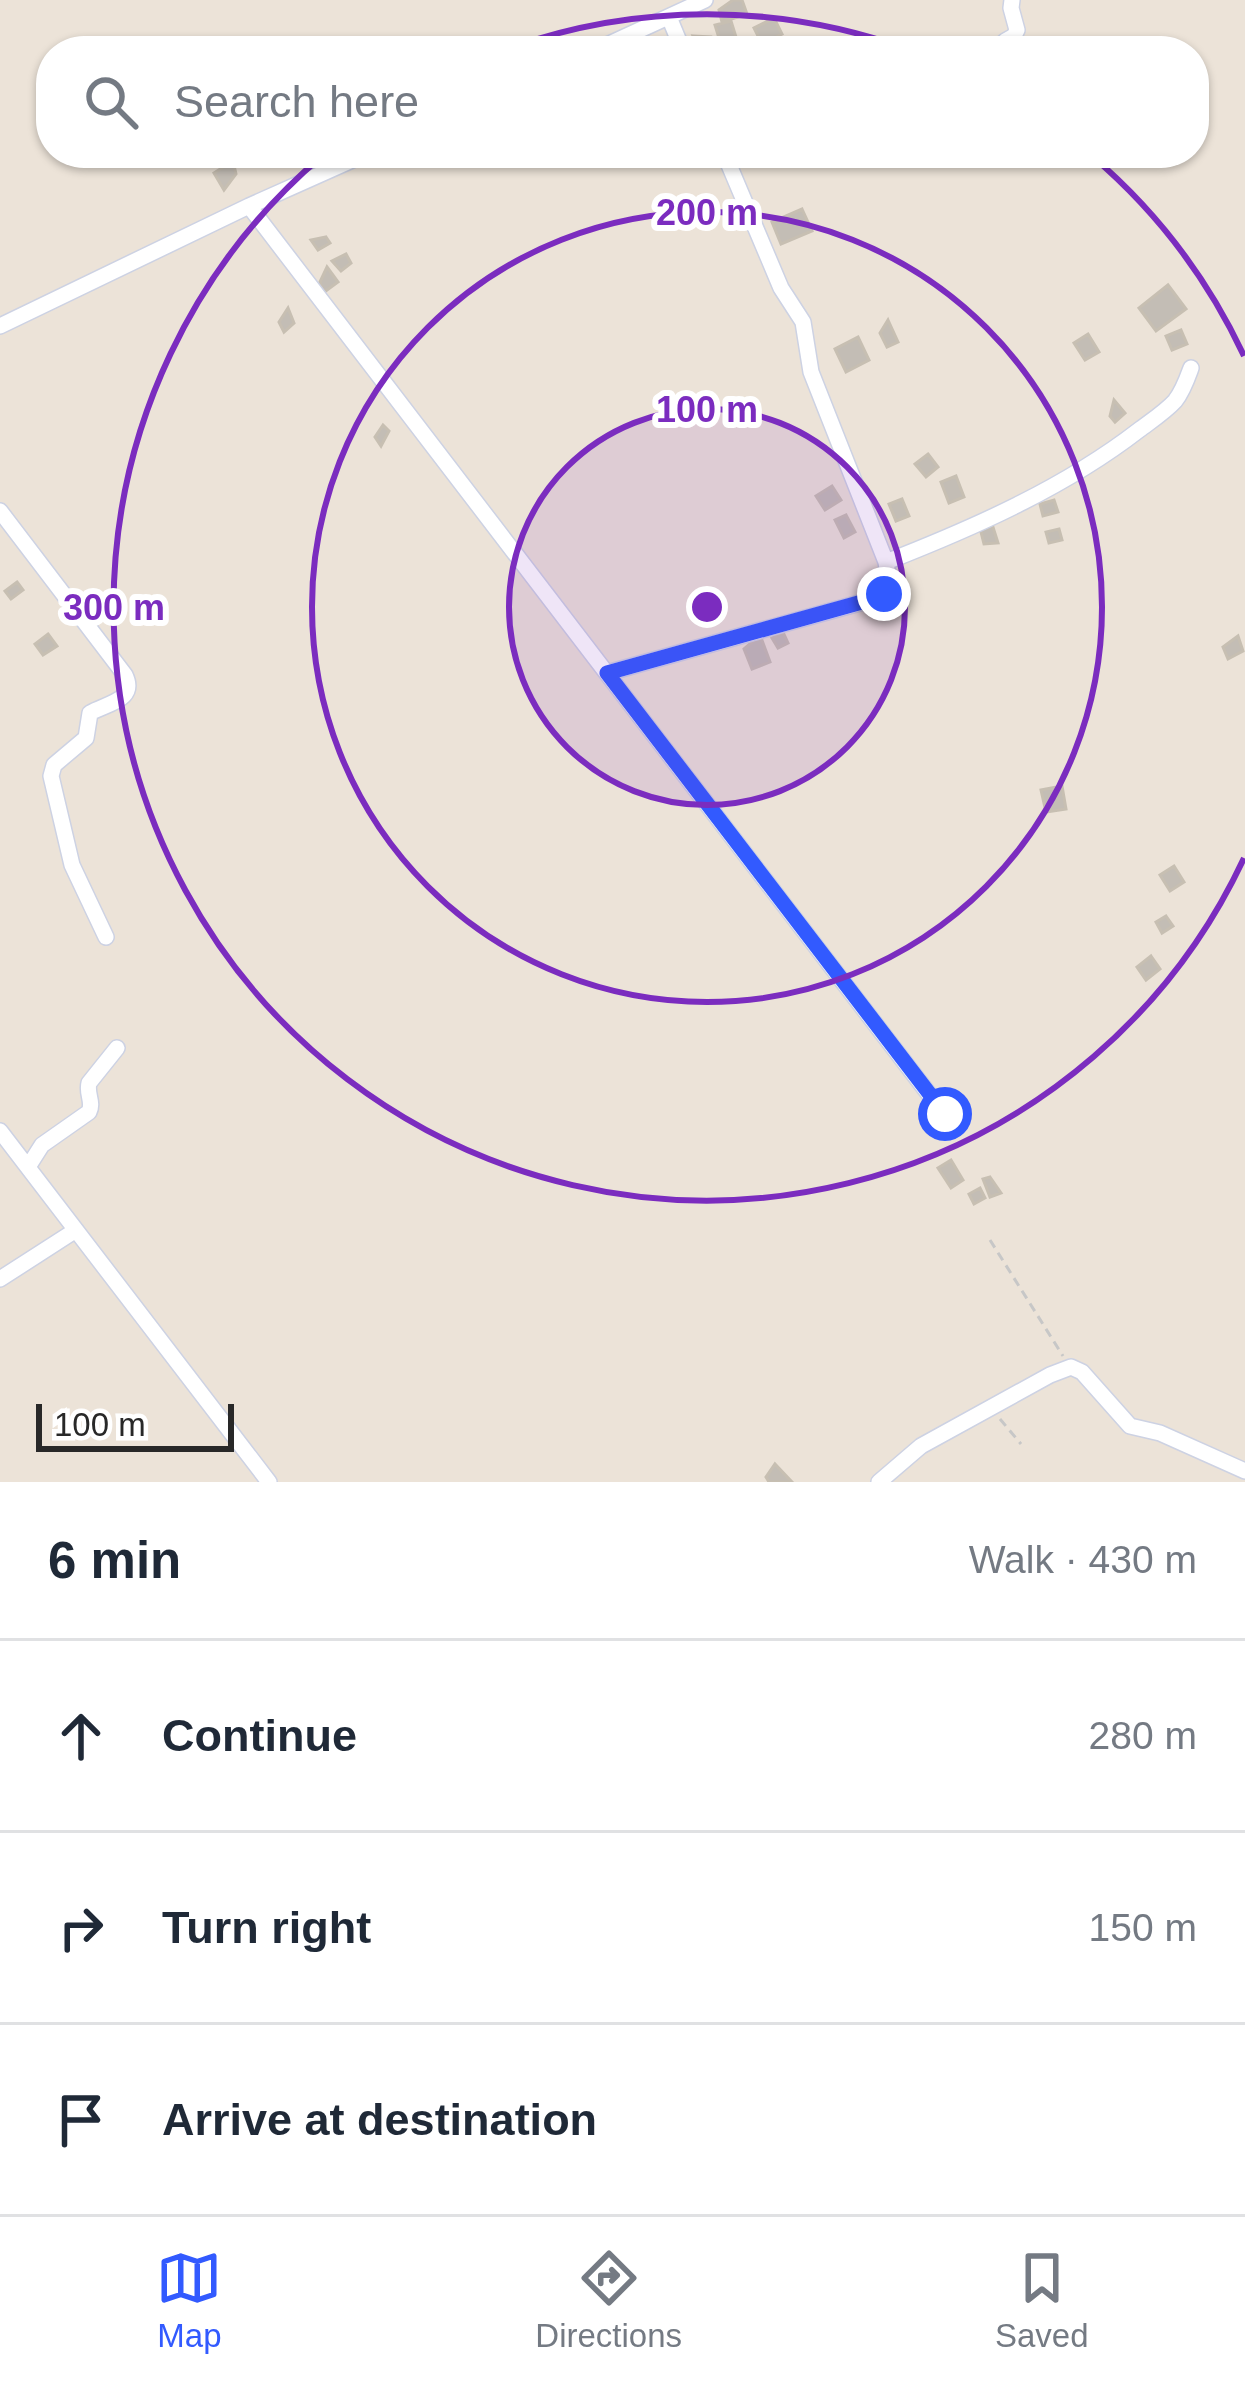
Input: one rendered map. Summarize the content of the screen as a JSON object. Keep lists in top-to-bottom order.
{
  "scale_bar": "100 m",
  "page": {
    "search": "Search here",
    "scale": "100 m",
    "heading": ["6 min", "Walk · 430 m"],
    "list": [
      ["Continue", "280 m"],
      ["Turn right", "150 m"],
      "Arrive at destination"
    ],
    "nav": ["Map", "Directions", "Saved"]
  },
  "rings": ["200 m", "100 m", "300 m"]
}
